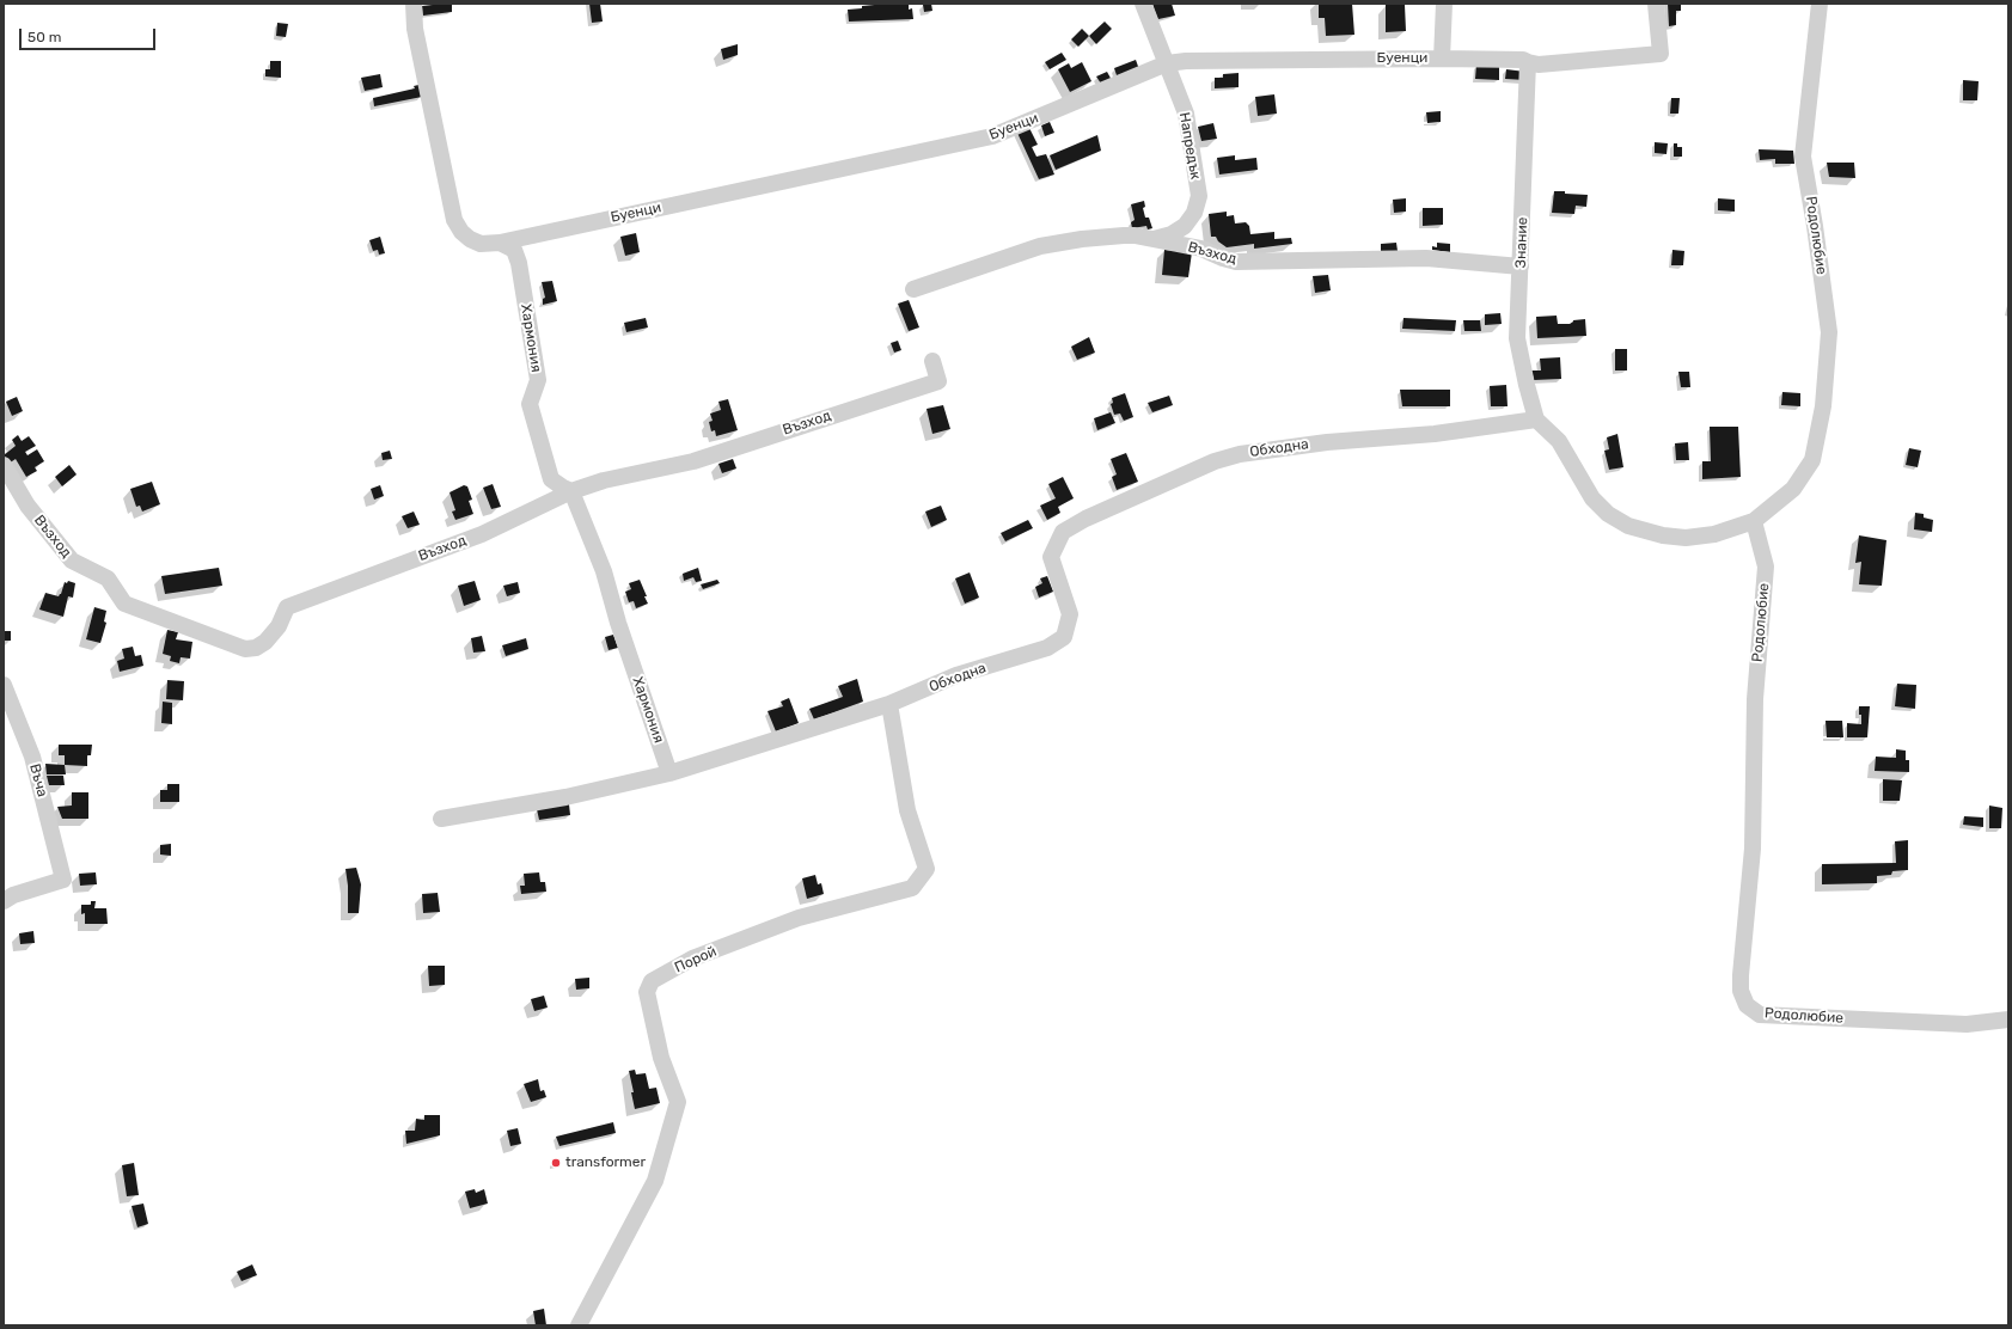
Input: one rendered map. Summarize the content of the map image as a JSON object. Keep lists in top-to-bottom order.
{
  "streets": {
    "street": [
      "Буенци",
      "Напредък",
      "Родолюбие",
      "Знание",
      "Възход",
      "Хармония",
      "Обходна",
      "Въча",
      "Порой"
    ]
  },
  "crossings": [
    ["Буенци", "Напредък"],
    ["Буенци", "Знание"],
    ["Буенци", "Хармония"],
    ["Напредък", "Възход"],
    ["Знание", "Възход"],
    ["Знание", "Обходна"],
    ["Възход", "Хармония"],
    ["Хармония", "Обходна"],
    ["Обходна", "Порой"]
  ],
  "places": ["transformer"],
  "scale_bar": "50 m"
}
